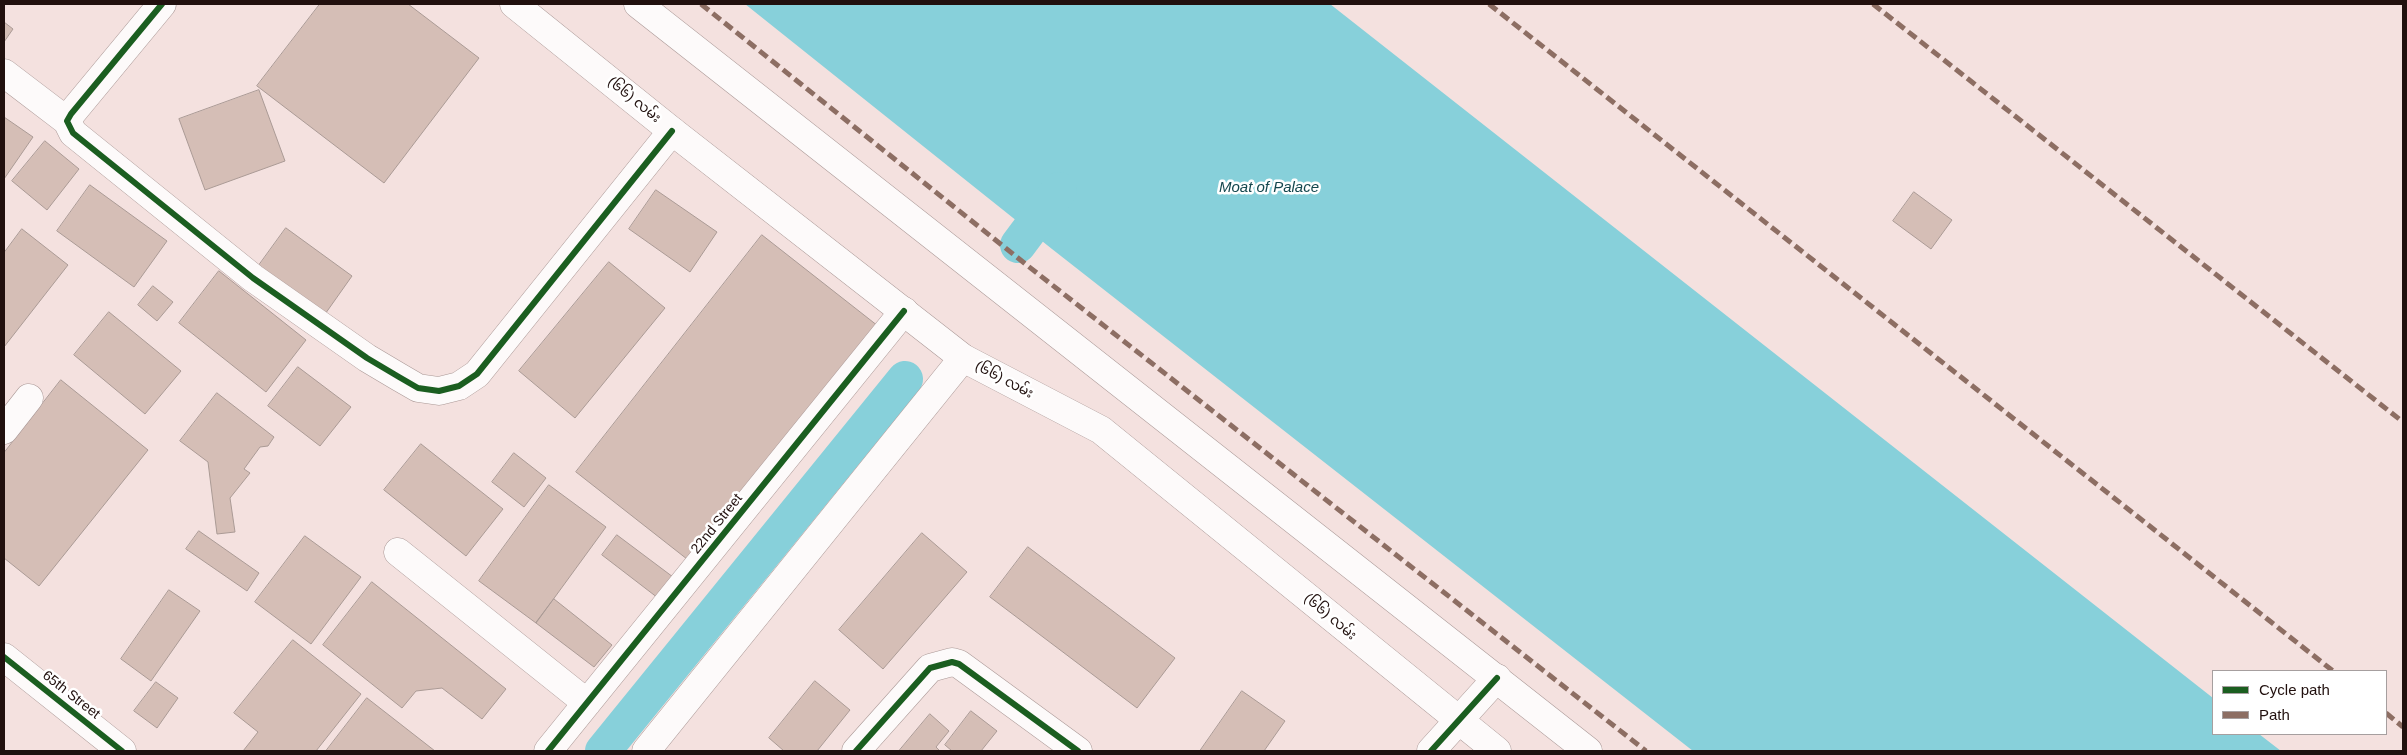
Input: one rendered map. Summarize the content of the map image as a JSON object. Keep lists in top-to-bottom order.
{
  "streets": {
    "street": ["(၆၆) လမ်း", "22nd Street", "65th Street"]
  },
  "crossings": [
    ["(၆၆) လမ်း", "22nd Street"]
  ],
  "water": ["Moat of Palace"],
  "legend": ["Cycle path", "Path"]
}
